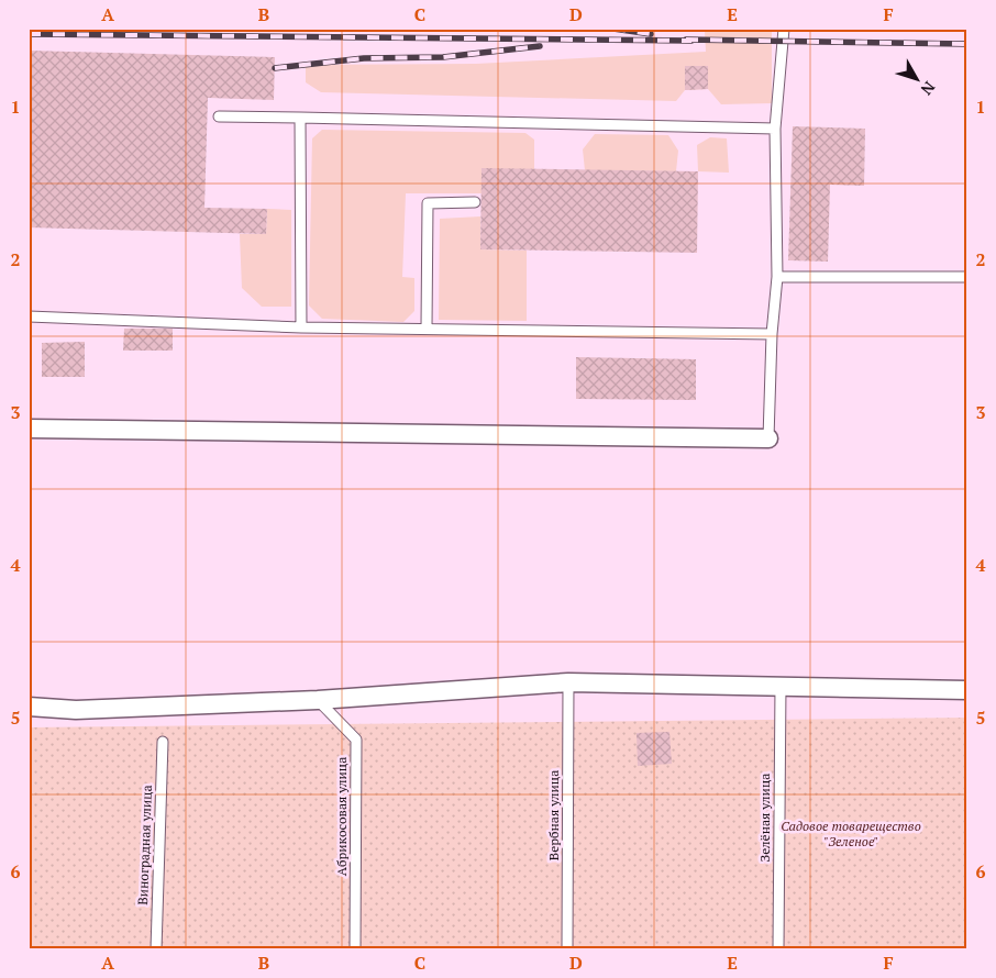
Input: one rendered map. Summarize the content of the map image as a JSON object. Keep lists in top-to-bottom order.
{
  "streets": {
    "lane": [
      "Вербная улица",
      "Абрикосовая улица",
      "Зелёная улица",
      "Виноградная улица"
    ]
  },
  "parks": ["Садовое товарещество \"Зеленое\""],
  "north": "bottom right",
  "grid": {
    "columns": [
      "A",
      "B",
      "C",
      "D",
      "E",
      "F"
    ],
    "rows": [
      "1",
      "2",
      "3",
      "4",
      "5",
      "6"
    ]
  }
}
